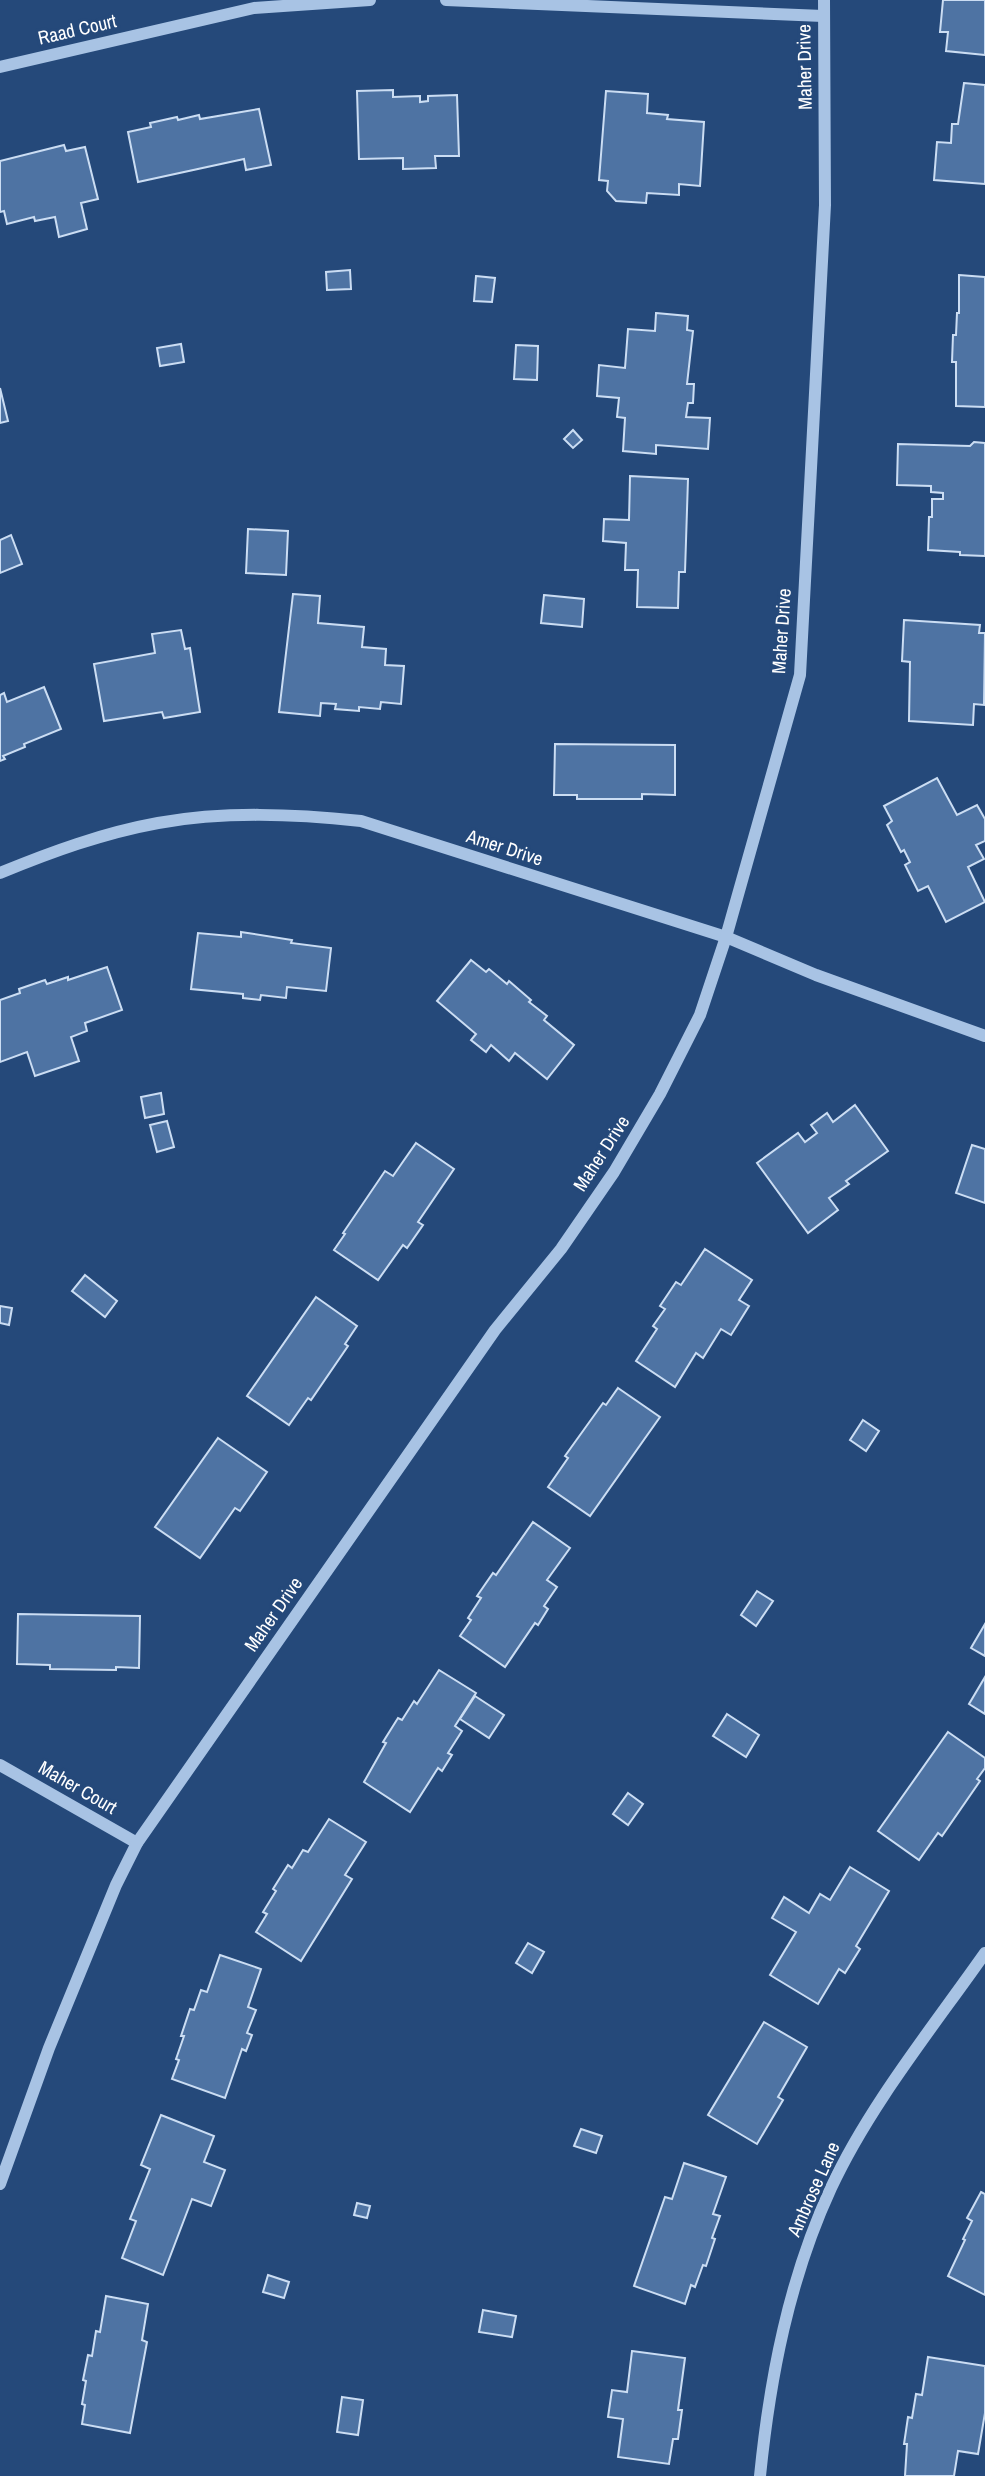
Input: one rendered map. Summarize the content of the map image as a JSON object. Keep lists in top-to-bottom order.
{
  "streets": {
    "street": [
      "Raad Court",
      "Maher Drive",
      "Amer Drive",
      "Maher Court",
      "Ambrose Lane"
    ]
  },
  "crossings": [
    ["Maher Drive", "Amer Drive"],
    ["Maher Drive", "Maher Court"]
  ]
}
